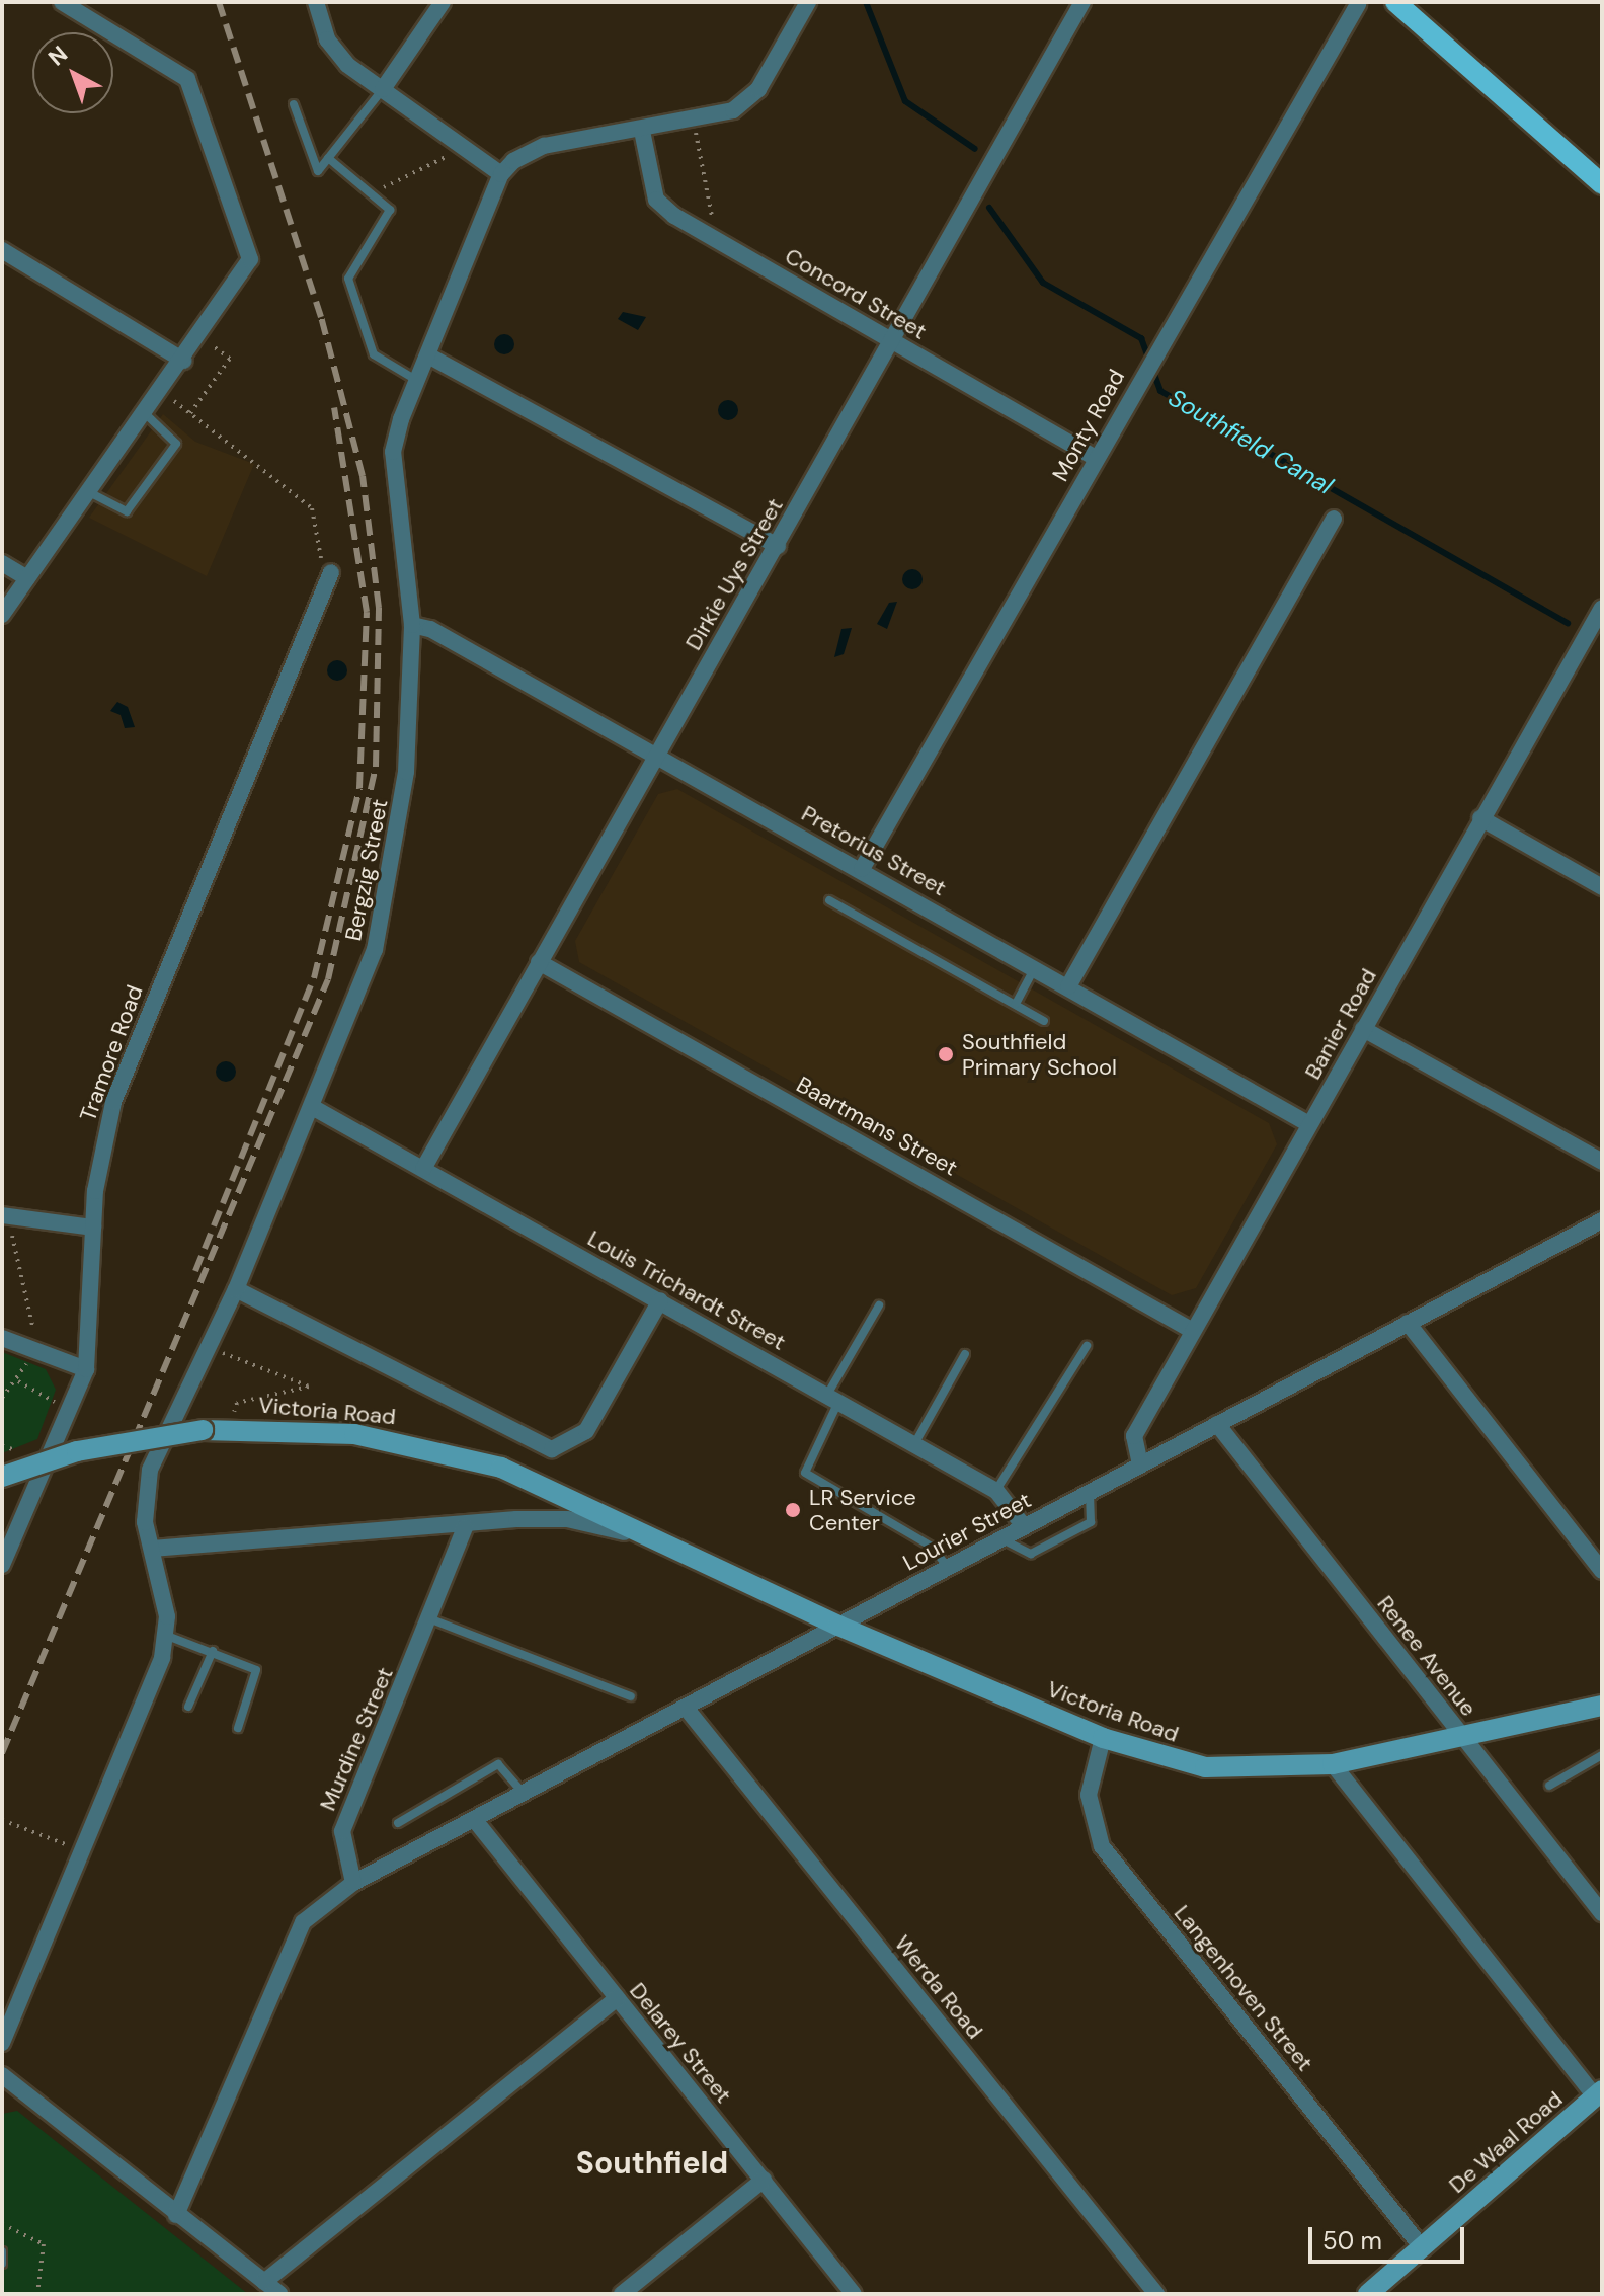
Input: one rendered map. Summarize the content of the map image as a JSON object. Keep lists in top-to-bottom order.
{
  "streets": {
    "street": [
      "Concord Street",
      "Monty Road",
      "Dirkie Uys Street",
      "Pretorius Street",
      "Bergzig Street",
      "Banier Road",
      "Tramore Road",
      "Baartmans Street",
      "Louis Trichardt Street",
      "Victoria Road",
      "Lourier Street",
      "Renee Avenue",
      "Murdine Street",
      "Werda Road",
      "Langenhoven Street",
      "Delarey Street",
      "De Waal Road"
    ]
  },
  "crossings": [
    ["Concord Street", "Monty Road"],
    ["Concord Street", "Dirkie Uys Street"],
    ["Monty Road", "Pretorius Street"],
    ["Dirkie Uys Street", "Pretorius Street"],
    ["Dirkie Uys Street", "Baartmans Street"],
    ["Dirkie Uys Street", "Louis Trichardt Street"],
    ["Pretorius Street", "Bergzig Street"],
    ["Pretorius Street", "Banier Road"],
    ["Bergzig Street", "Louis Trichardt Street"],
    ["Bergzig Street", "Victoria Road"],
    ["Banier Road", "Baartmans Street"],
    ["Banier Road", "Lourier Street"],
    ["Louis Trichardt Street", "Lourier Street"],
    ["Victoria Road", "Lourier Street"],
    ["Victoria Road", "Renee Avenue"],
    ["Victoria Road", "Murdine Street"],
    ["Victoria Road", "Langenhoven Street"],
    ["Lourier Street", "Renee Avenue"],
    ["Lourier Street", "Murdine Street"],
    ["Lourier Street", "Werda Road"],
    ["Lourier Street", "Delarey Street"],
    ["Langenhoven Street", "De Waal Road"]
  ],
  "districts": ["Southfield"],
  "water": ["Southfield Canal"],
  "places": ["Southfield Primary School", "LR Service Center"],
  "scale_bar": "50 m",
  "north": "top left"
}
